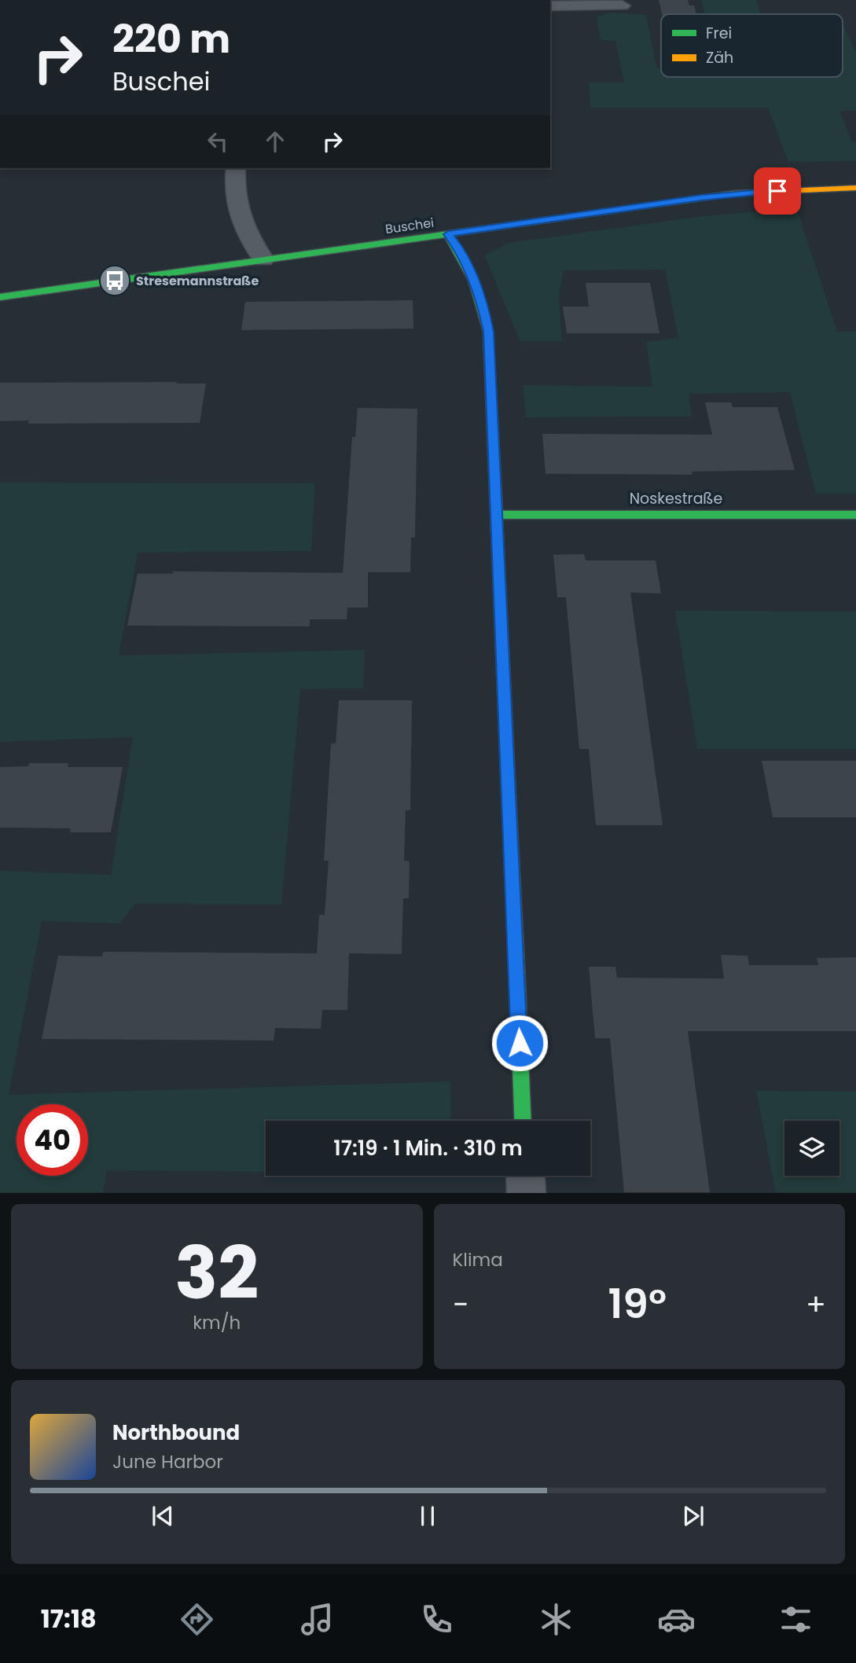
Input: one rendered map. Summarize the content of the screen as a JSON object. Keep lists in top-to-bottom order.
{
  "streets": {
    "street": ["Buschei", "Noskestraße"]
  },
  "places": {
    "bus stop": ["Stresemannstraße"]
  },
  "legend": ["Frei", "Zäh"],
  "page": {
    "turn": ["220 m", "Buschei"],
    "limit": "40",
    "trip": "17:19 · 1 Min. · 310 m",
    "tile": [
      ["32", "km/h"],
      "Klima"
    ],
    "heat": ["−", "19°", "+"],
    "song": ["Northbound", "June Harbor"],
    "tabs": "17:18"
  }
}
